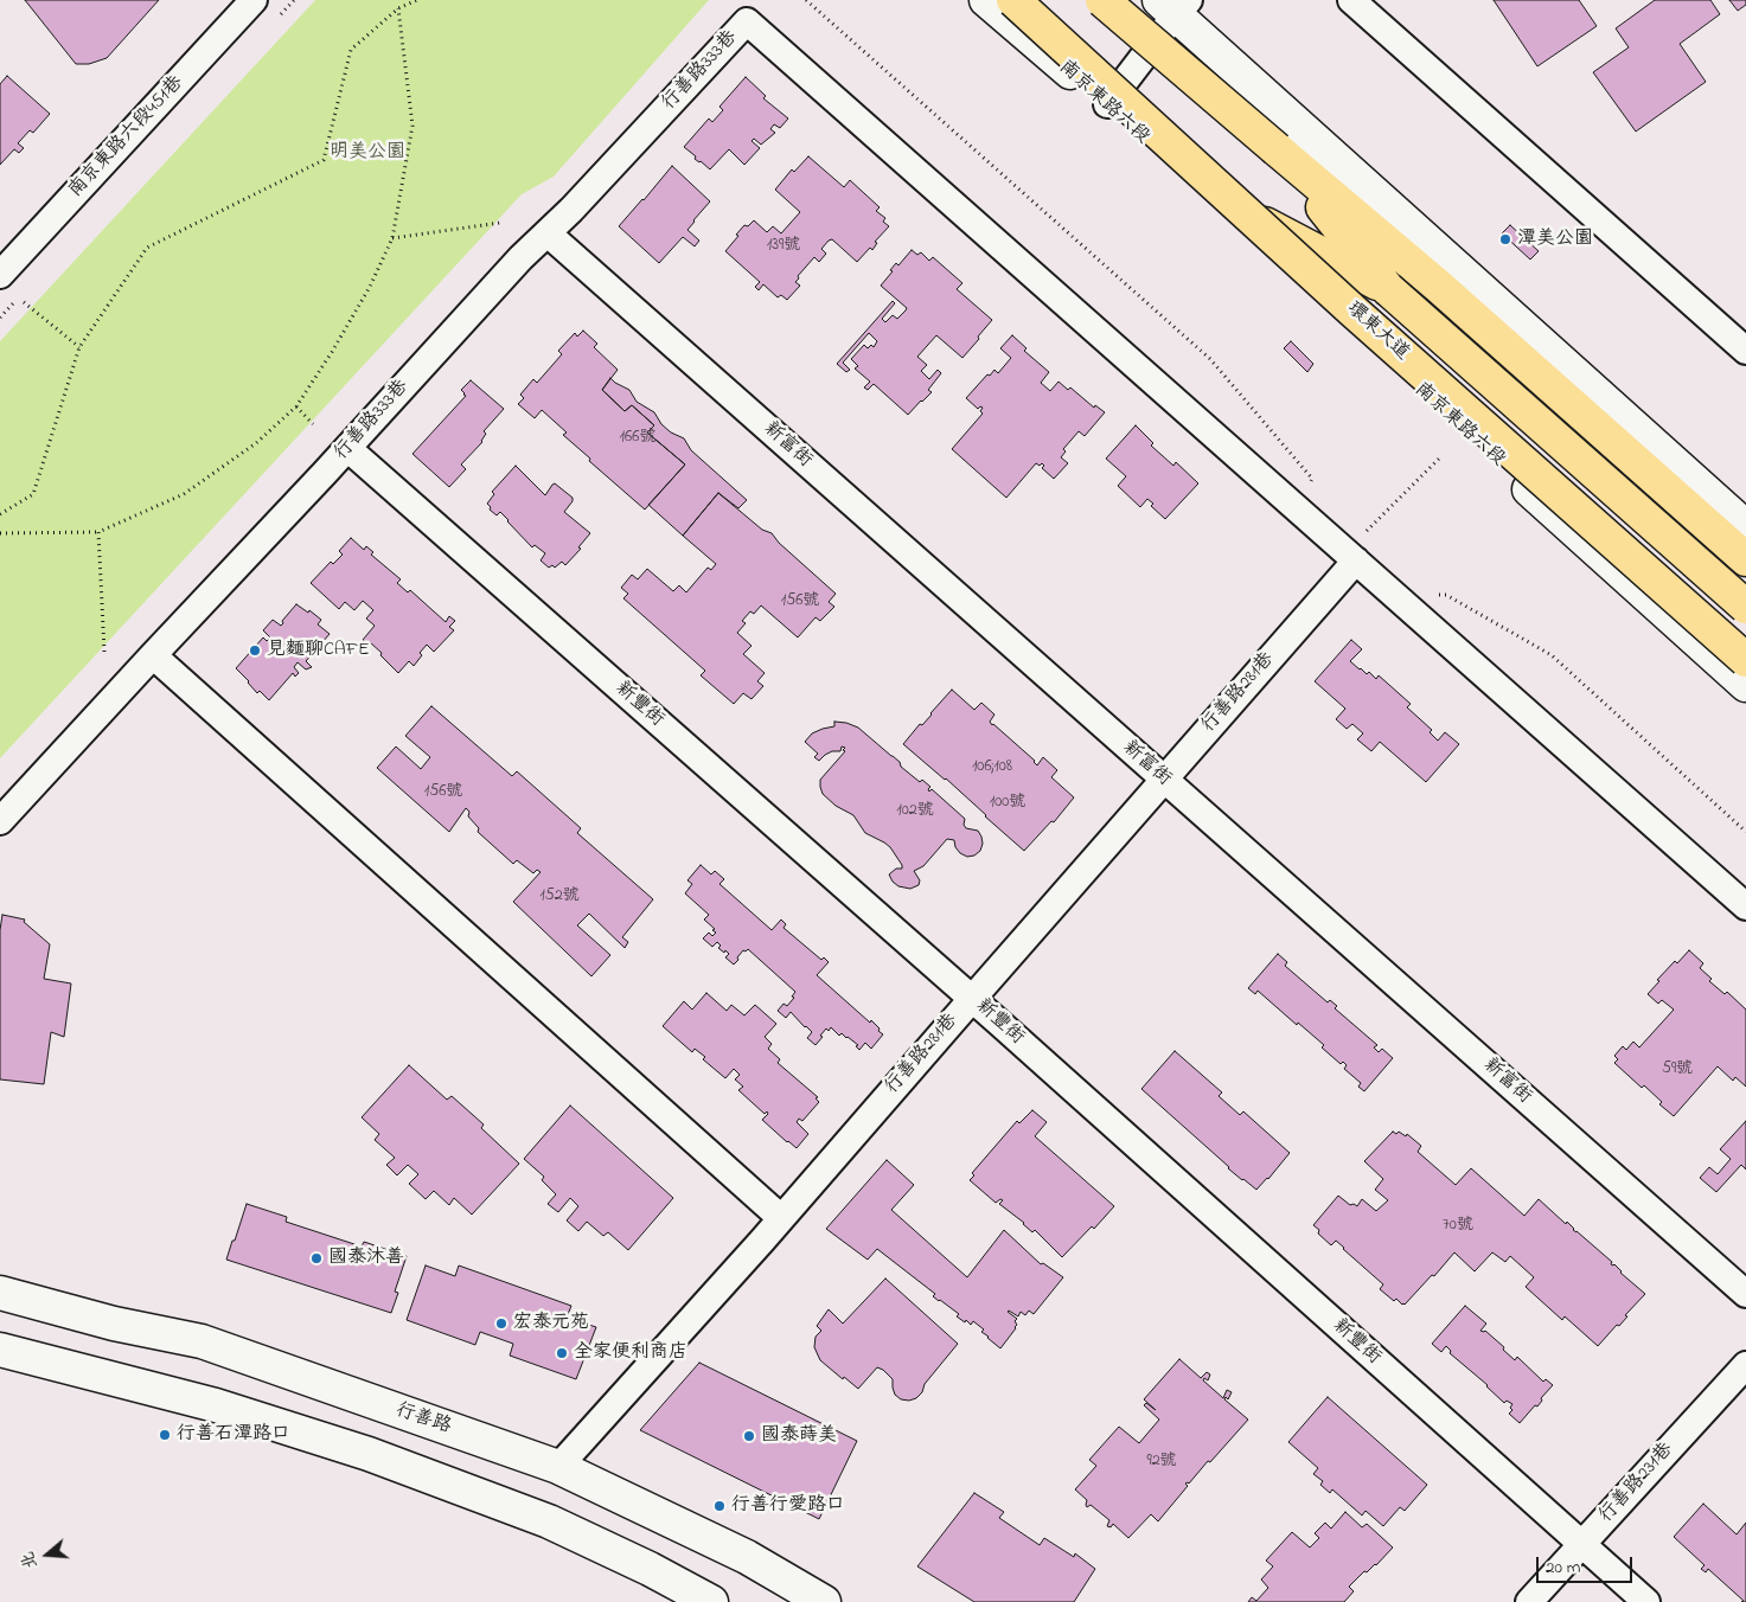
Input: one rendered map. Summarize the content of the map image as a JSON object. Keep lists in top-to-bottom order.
{
  "streets": {
    "highway": ["環東大道"],
    "main road": ["南京東路六段", "行善路"],
    "street": [
      "行善路333巷",
      "南京東路六段451巷",
      "新富街",
      "行善路281巷",
      "新豐街",
      "行善路231巷"
    ]
  },
  "crossings": [
    ["行善路333巷", "新富街"],
    ["行善路333巷", "行善路281巷"],
    ["行善路333巷", "新豐街"],
    ["新富街", "行善路281巷"],
    ["行善路281巷", "新豐街"],
    ["行善路281巷", "行善路"],
    ["新豐街", "行善路231巷"]
  ],
  "parks": ["明美公園"],
  "places": [
    "潭美公園",
    "見麵聊CAFE",
    "國泰沐善",
    "宏泰元苑",
    "全家便利商店",
    "行善石潭路口",
    "國泰蒔美",
    "行善行愛路口"
  ],
  "house_numbers": [
    "139號",
    "166號",
    "156號",
    "106;108",
    "156號",
    "100號",
    "102號",
    "152號",
    "59號",
    "70號",
    "92號"
  ],
  "scale_bar": "20 m",
  "north": "left"
}
